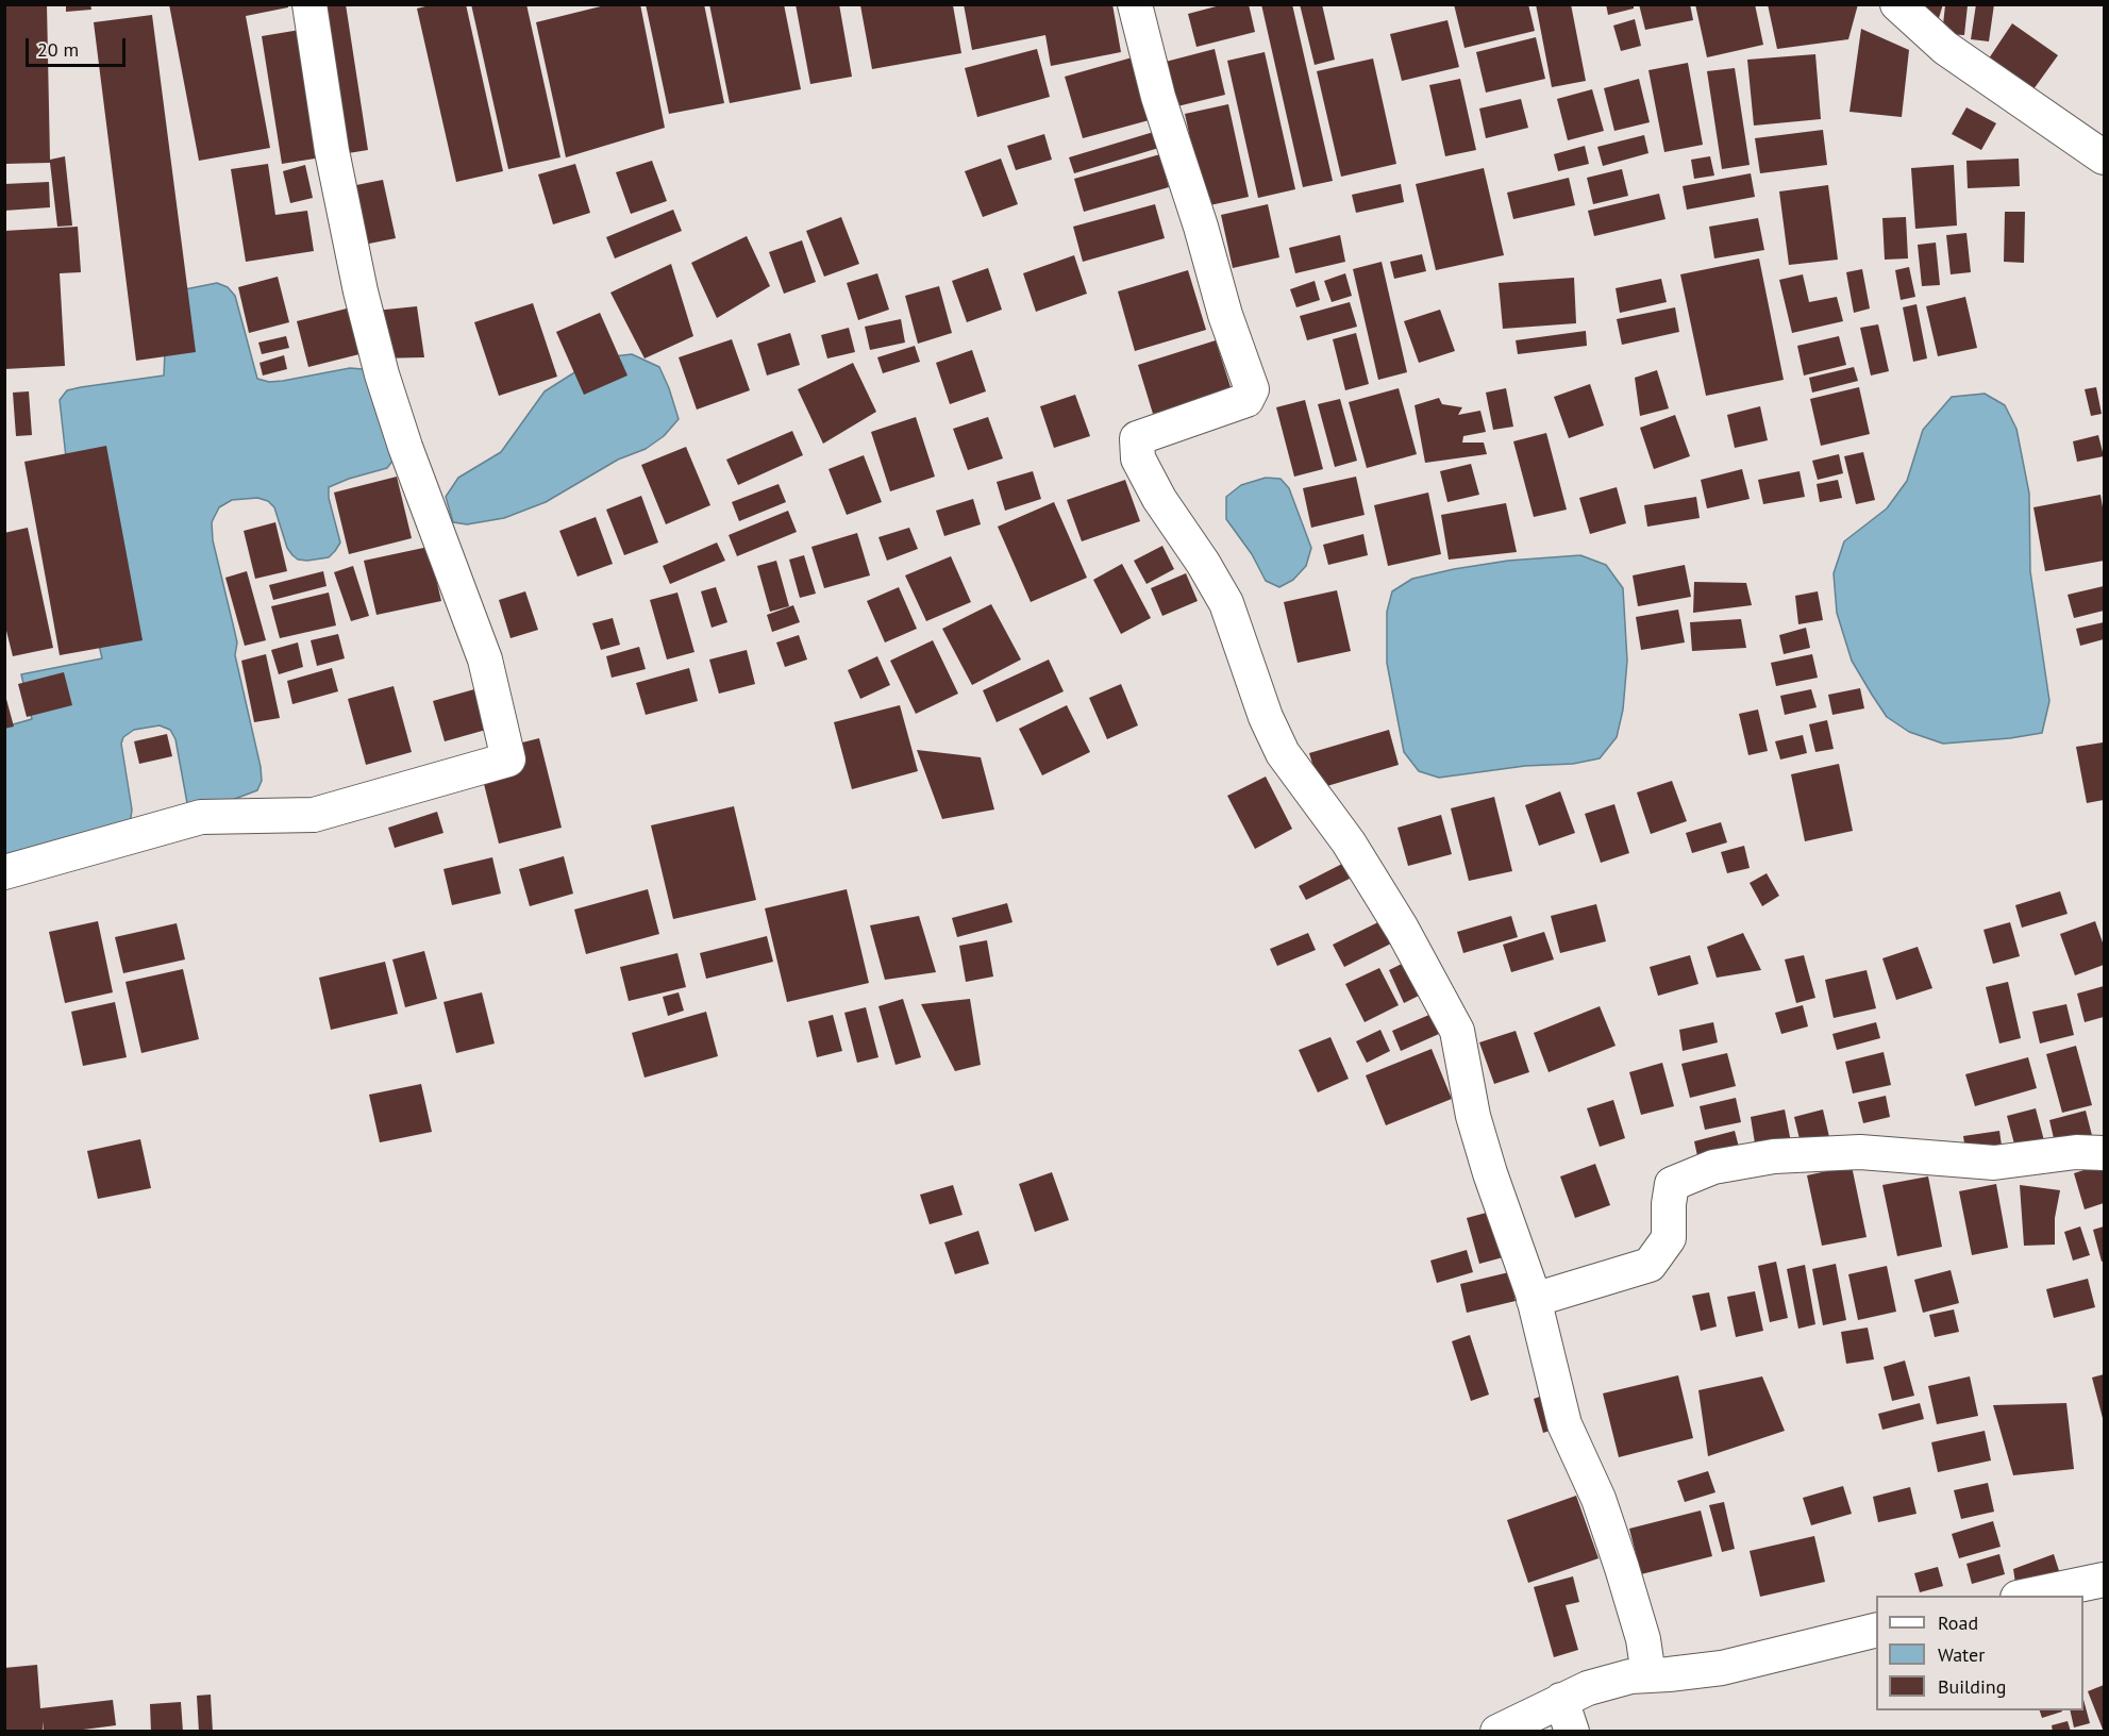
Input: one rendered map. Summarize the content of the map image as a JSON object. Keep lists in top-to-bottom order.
{
  "legend": ["Road", "Water", "Building"],
  "scale_bar": "20 m"
}
